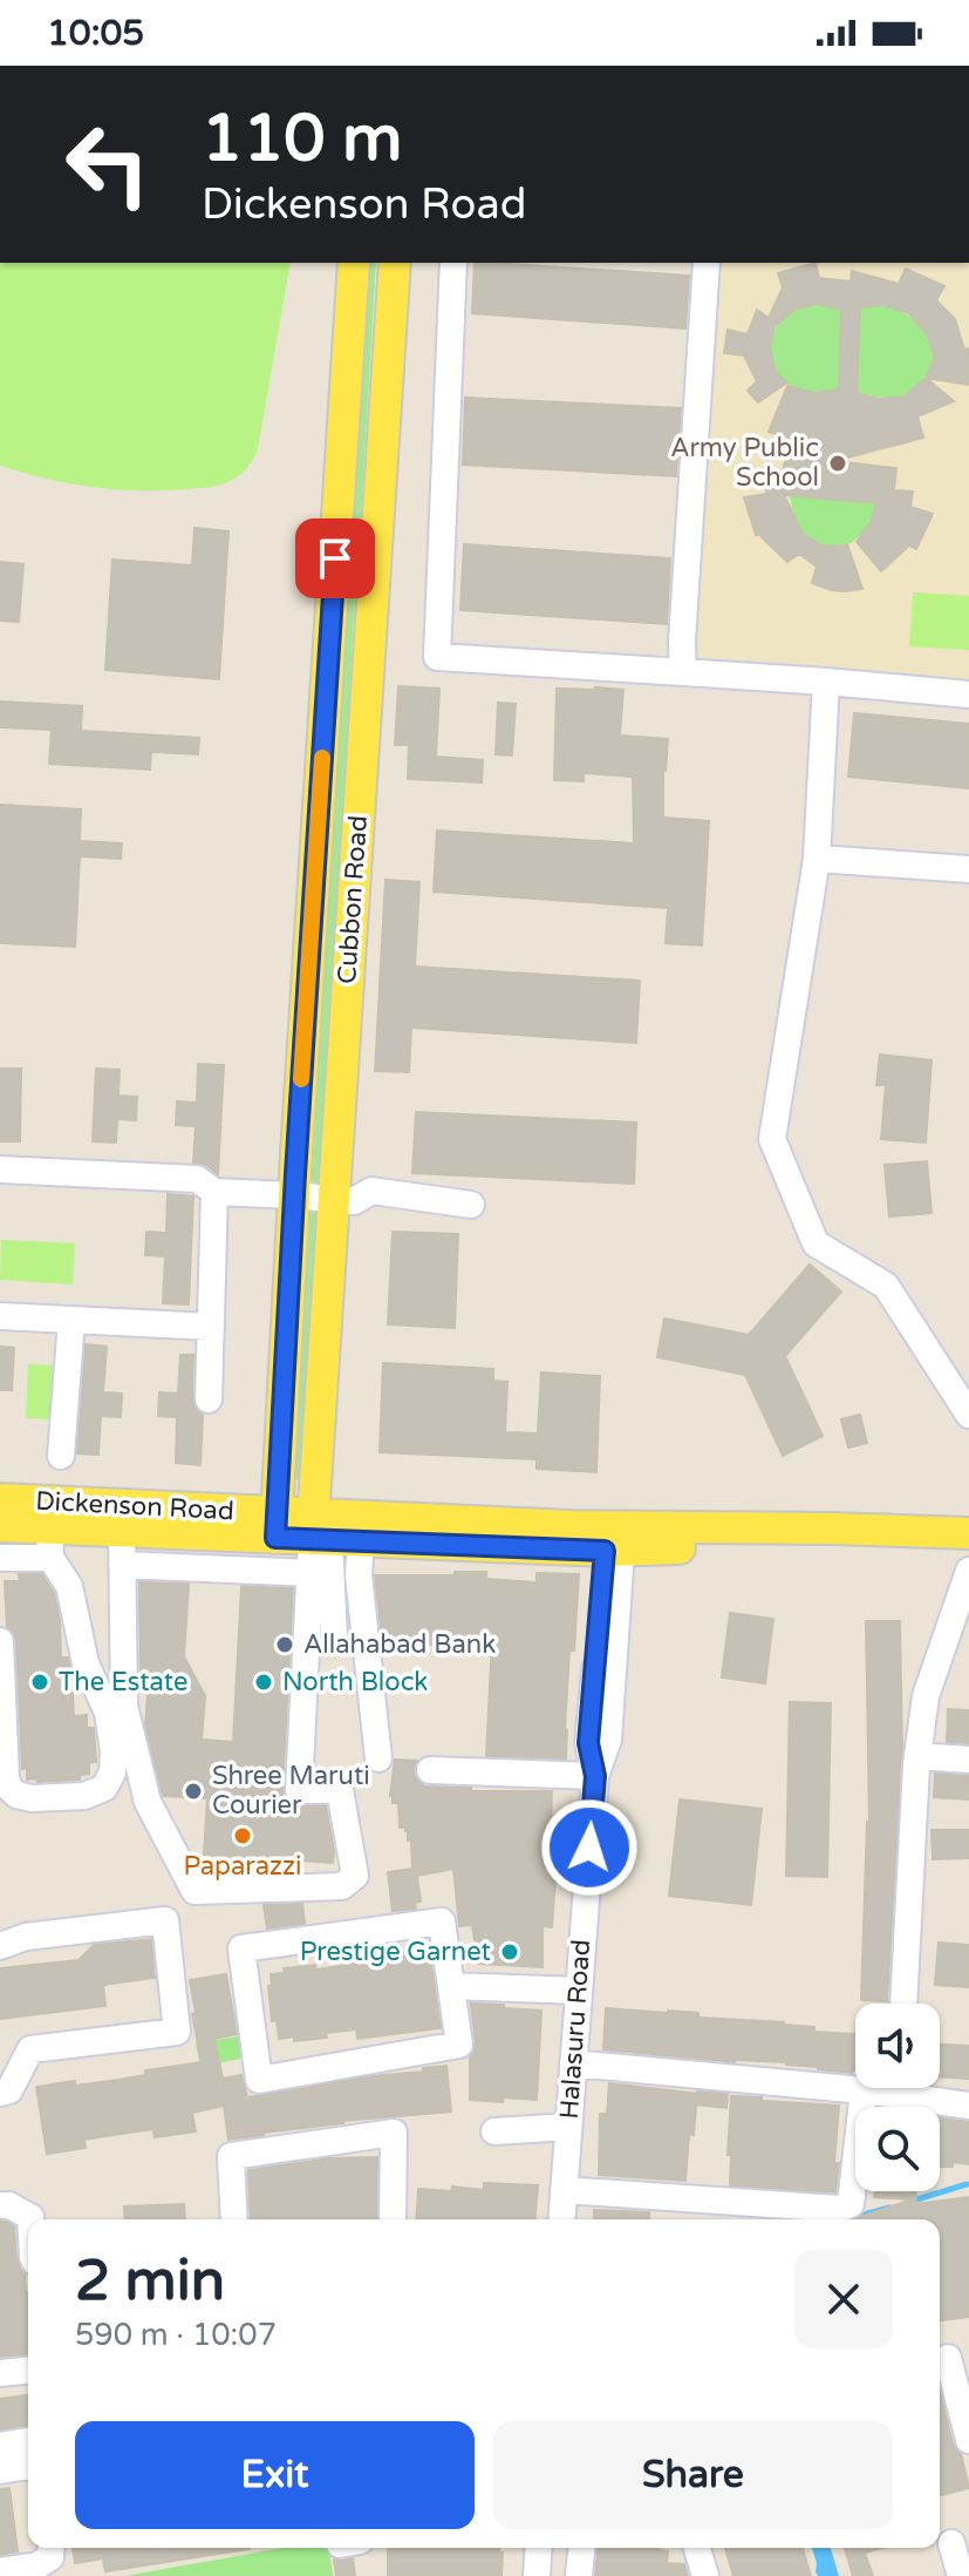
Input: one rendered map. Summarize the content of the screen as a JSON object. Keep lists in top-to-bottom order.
{
  "streets": {
    "main road": ["Cubbon Road", "Dickenson Road"],
    "street": ["Halasuru Road"]
  },
  "crossings": [
    ["Cubbon Road", "Dickenson Road"],
    ["Dickenson Road", "Halasuru Road"]
  ],
  "places": [
    "Army Public School",
    "Allahabad Bank",
    "The Estate",
    "North Block",
    "Shree Maruti Courier",
    "Paparazzi",
    "Prestige Garnet"
  ],
  "page": {
    "status": "10:05",
    "turn": ["110 m", "Dickenson Road"],
    "heading": ["2 min", "590 m · 10:07"],
    "buttons": ["Exit", "Share"]
  }
}
